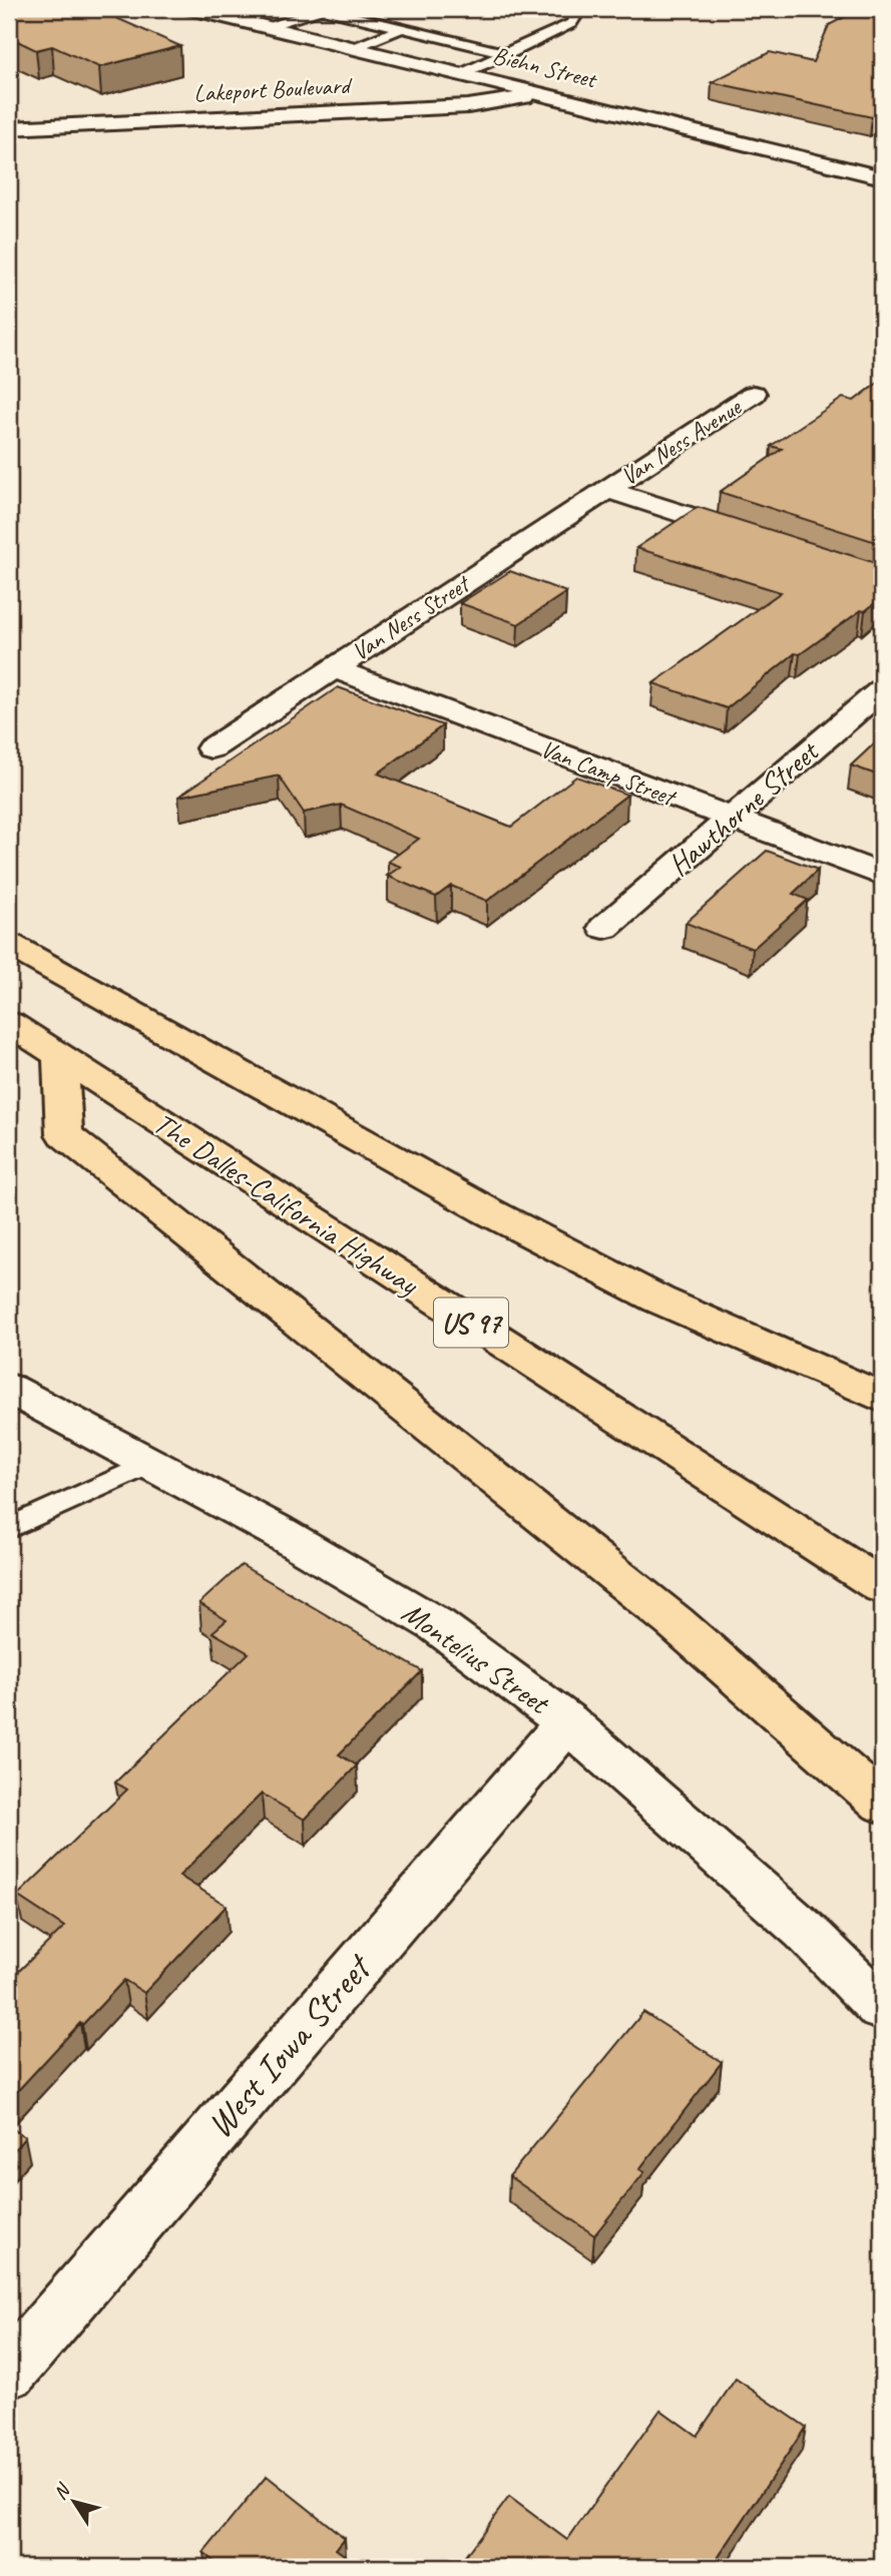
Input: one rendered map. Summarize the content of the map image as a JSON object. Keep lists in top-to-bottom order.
{
  "streets": {
    "highway": ["The Dalles-California Highway", "US 97"],
    "street": [
      "Biehn Street",
      "Lakeport Boulevard",
      "Van Ness Avenue",
      "Van Ness Street",
      "Van Camp Street",
      "Hawthorne Street",
      "Montelius Street",
      "West Iowa Street"
    ]
  },
  "crossings": [
    ["Biehn Street", "Lakeport Boulevard"],
    ["Van Ness Avenue", "Van Ness Street"],
    ["Van Ness Street", "Van Camp Street"],
    ["Van Camp Street", "Hawthorne Street"],
    ["Montelius Street", "West Iowa Street"]
  ],
  "north": "top left"
}
